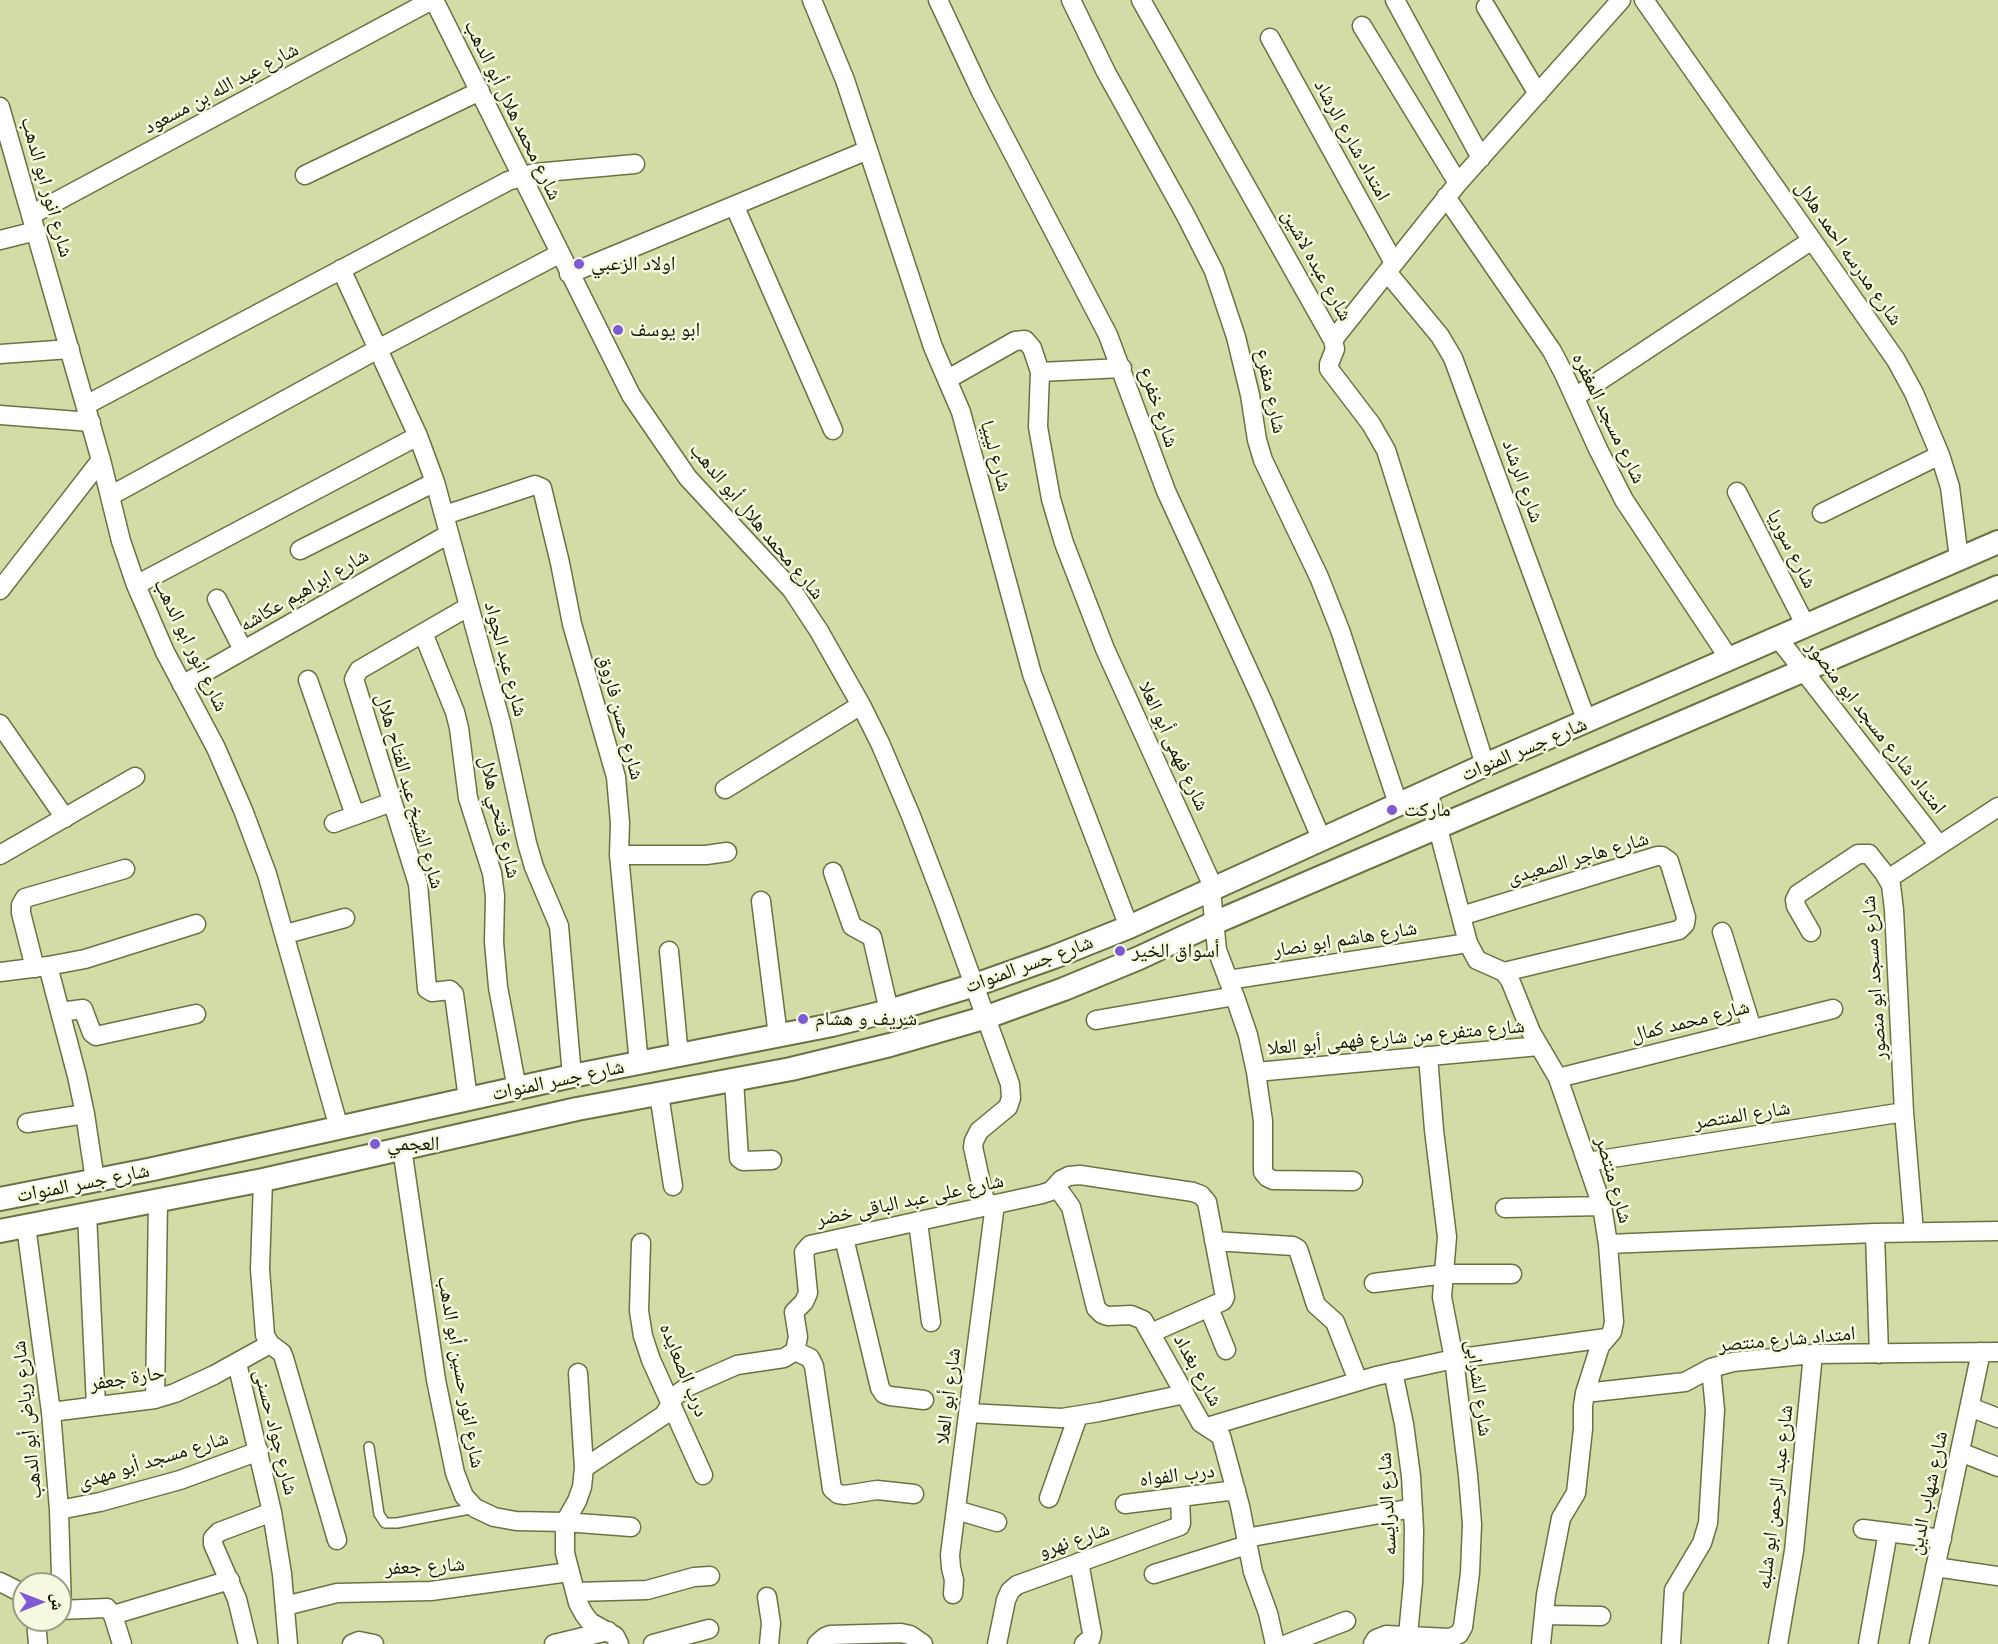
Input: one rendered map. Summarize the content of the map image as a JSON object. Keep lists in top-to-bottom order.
{
  "streets": {
    "street": [
      "شارع عبد الله بن مسعود",
      "شارع محمد هلال أبو الدهب",
      "امتداد شارع الرشاد",
      "شارع انور ابو الدهب",
      "شارع مدرسه احمد هلال",
      "شارع عبده لاشين",
      "شارع منقرع",
      "شارع خفرع",
      "شارع مسجد المغفره",
      "شارع ليبيا",
      "شارع الرشاد",
      "شارع سوريا",
      "شارع ابراهيم عكاشه",
      "شارع عبد الجواد",
      "شارع حسن فاروق",
      "امتداد شارع مسجد ابو منصور",
      "شارع فهمى أبو العلا",
      "شارع جسر المنوات",
      "شارع الشيخ عبد الفتاح هلال",
      "شارع فتحي هلال",
      "شارع هاجر الصعيدى",
      "شارع هاشم ابو نصار",
      "شارع مسجد ابو منصور",
      "شارع محمد كمال",
      "شارع متفرع من شارع فهمى أبو العلا",
      "شارع المنتصر",
      "شارع منتصر",
      "شارع على عبد الباقى خضر",
      "امتداد شارع منتصر",
      "درب الصعايده",
      "شارع بغداد",
      "شارع انور حسين أبو الدهب",
      "حارة جعفر",
      "شارع الشرابى",
      "شارع أبو العلا",
      "شارع رياض أبو الدهب",
      "شارع جواد حسنى",
      "شارع مسجد أبو مهدى",
      "درب الفواه",
      "شارع شهاب الدين",
      "شارع عبد الرحمن ابو شلبه",
      "شارع الدرايسه",
      "شارع نهرو",
      "شارع جعفر"
    ]
  },
  "crossings": [
    ["شارع عبد الله بن مسعود", "شارع محمد هلال أبو الدهب"],
    ["شارع عبد الله بن مسعود", "شارع انور ابو الدهب"],
    ["شارع محمد هلال أبو الدهب", "شارع جسر المنوات"],
    ["امتداد شارع الرشاد", "شارع الرشاد"],
    ["شارع انور ابو الدهب", "شارع ابراهيم عكاشه"],
    ["شارع انور ابو الدهب", "شارع جسر المنوات"],
    ["شارع مدرسه احمد هلال", "شارع جسر المنوات"],
    ["شارع عبده لاشين", "شارع جسر المنوات"],
    ["شارع منقرع", "شارع جسر المنوات"],
    ["شارع خفرع", "شارع جسر المنوات"],
    ["شارع مسجد المغفره", "شارع جسر المنوات"],
    ["شارع ليبيا", "شارع فهمى أبو العلا"],
    ["شارع ليبيا", "شارع جسر المنوات"],
    ["شارع الرشاد", "شارع جسر المنوات"],
    ["شارع سوريا", "شارع جسر المنوات"],
    ["شارع ابراهيم عكاشه", "شارع عبد الجواد"],
    ["شارع عبد الجواد", "شارع حسن فاروق"],
    ["شارع عبد الجواد", "شارع جسر المنوات"],
    ["شارع عبد الجواد", "شارع الشيخ عبد الفتاح هلال"],
    ["شارع حسن فاروق", "شارع جسر المنوات"],
    ["امتداد شارع مسجد ابو منصور", "شارع جسر المنوات"],
    ["شارع فهمى أبو العلا", "شارع جسر المنوات"],
    ["شارع فهمى أبو العلا", "شارع هاشم ابو نصار"],
    ["شارع فهمى أبو العلا", "شارع متفرع من شارع فهمى أبو العلا"],
    ["شارع جسر المنوات", "شارع الشيخ عبد الفتاح هلال"],
    ["شارع جسر المنوات", "شارع فتحي هلال"],
    ["شارع جسر المنوات", "شارع انور حسين أبو الدهب"],
    ["شارع جسر المنوات", "شارع رياض أبو الدهب"],
    ["شارع الشيخ عبد الفتاح هلال", "شارع فتحي هلال"],
    ["شارع هاجر الصعيدى", "شارع منتصر"],
    ["شارع مسجد ابو منصور", "شارع المنتصر"],
    ["شارع محمد كمال", "شارع منتصر"],
    ["شارع متفرع من شارع فهمى أبو العلا", "شارع منتصر"],
    ["شارع متفرع من شارع فهمى أبو العلا", "شارع الشرابى"],
    ["شارع المنتصر", "شارع منتصر"],
    ["شارع منتصر", "امتداد شارع منتصر"],
    ["شارع على عبد الباقى خضر", "شارع بغداد"],
    ["شارع على عبد الباقى خضر", "شارع أبو العلا"],
    ["امتداد شارع منتصر", "شارع شهاب الدين"],
    ["امتداد شارع منتصر", "شارع عبد الرحمن ابو شلبه"],
    ["شارع بغداد", "درب الفواه"],
    ["حارة جعفر", "شارع رياض أبو الدهب"],
    ["حارة جعفر", "شارع جواد حسنى"],
    ["شارع الشرابى", "شارع الدرايسه"],
    ["شارع رياض أبو الدهب", "شارع مسجد أبو مهدى"],
    ["شارع جواد حسنى", "شارع مسجد أبو مهدى"],
    ["شارع جواد حسنى", "شارع جعفر"],
    ["درب الفواه", "شارع نهرو"]
  ],
  "places": [
    "اولاد الزعبي",
    "ابو يوسف",
    "ماركت",
    "أسواق الخير",
    "شريف و هشام",
    "العجمي"
  ],
  "north": "right"
}
